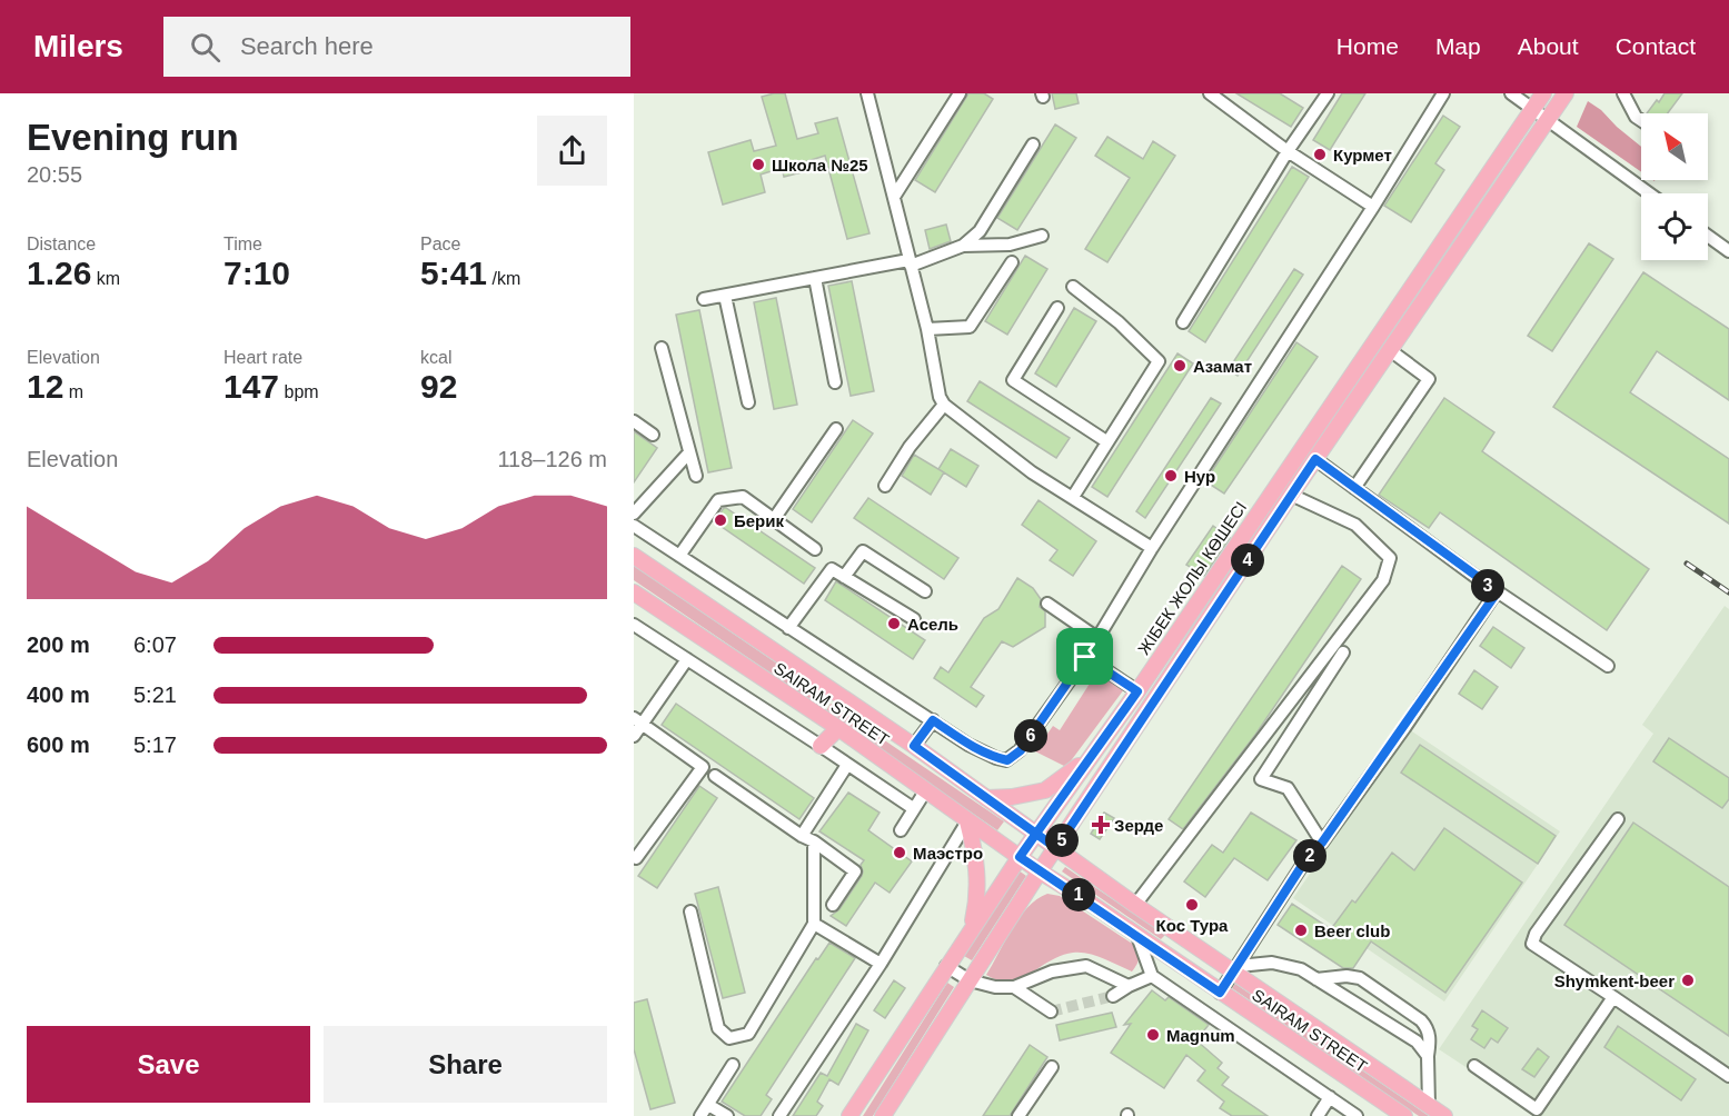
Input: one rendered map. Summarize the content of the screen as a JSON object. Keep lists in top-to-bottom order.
{
  "streets": {
    "main road": ["ЖІБЕК ЖОЛЫ КӨШЕСІ", "SAIRAM STREET"]
  },
  "crossings": [
    ["ЖІБЕК ЖОЛЫ КӨШЕСІ", "SAIRAM STREET"]
  ],
  "places": {
    "other": [
      "Курмет",
      "Школа №25",
      "Азамат",
      "Нур",
      "Берик",
      "Асель",
      "Маэстро",
      "Кос Тура",
      "Beer club",
      "Shymkent-beer",
      "Magnum"
    ],
    "health": ["Зерде"]
  },
  "north": "top left",
  "page": {
    "header": "Milers",
    "search": "Search here",
    "nav": [
      "Home",
      "Map",
      "About",
      "Contact"
    ],
    "heading": ["Evening run", "20:55"],
    "stats": [
      ["Distance", "1.26 km"],
      ["Time", "7:10"],
      ["Pace", "5:41 /km"],
      ["Elevation", "12 m"],
      ["Heart rate", "147 bpm"],
      ["kcal", "92"]
    ],
    "chart": ["Elevation", "118–126 m"],
    "pins": [
      "4",
      "3",
      "6",
      "5",
      "2",
      "1"
    ],
    "list": [
      {
        "name": "200 m",
        "note": "6:07"
      },
      {
        "name": "400 m",
        "note": "5:21"
      },
      {
        "name": "600 m",
        "note": "5:17"
      }
    ],
    "buttons": ["Save", "Share"]
  }
}
